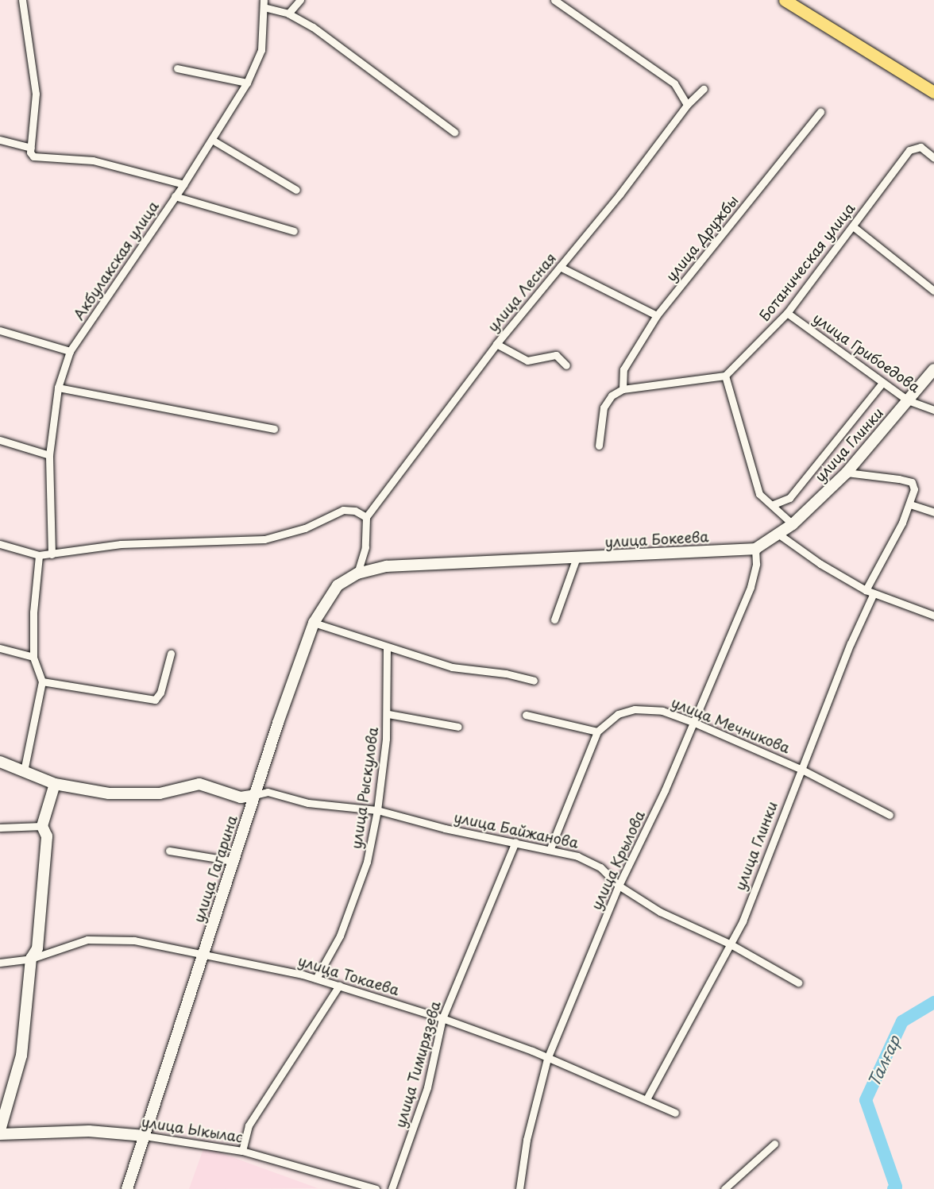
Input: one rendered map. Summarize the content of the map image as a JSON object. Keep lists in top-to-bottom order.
{
  "streets": {
    "main road": [
      "улица Глинки",
      "улица Бокеева",
      "улица Гагарина",
      "улица Ыкылас"
    ],
    "street": [
      "улица Дружбы",
      "Акбулакская улица",
      "Ботаническая улица",
      "улица Лесная",
      "улица Грибоедова",
      "улица Мечникова",
      "улица Рыскулова",
      "улица Байжанова",
      "улица Крылова",
      "улица Токаева",
      "улица Тимирязева"
    ]
  },
  "crossings": [
    ["Ботаническая улица", "улица Грибоедова"],
    ["улица Грибоедова", "улица Глинки"],
    ["улица Глинки", "улица Бокеева"],
    ["улица Глинки", "улица Мечникова"],
    ["улица Глинки", "улица Байжанова"],
    ["улица Глинки", "улица Токаева"],
    ["улица Бокеева", "улица Крылова"],
    ["улица Бокеева", "улица Гагарина"],
    ["улица Мечникова", "улица Байжанова"],
    ["улица Мечникова", "улица Крылова"],
    ["улица Рыскулова", "улица Байжанова"],
    ["улица Рыскулова", "улица Токаева"],
    ["улица Байжанова", "улица Крылова"],
    ["улица Байжанова", "улица Гагарина"],
    ["улица Байжанова", "улица Тимирязева"],
    ["улица Крылова", "улица Токаева"],
    ["улица Гагарина", "улица Токаева"],
    ["улица Гагарина", "улица Ыкылас"],
    ["улица Токаева", "улица Тимирязева"]
  ],
  "water": ["Талғар"]
}
